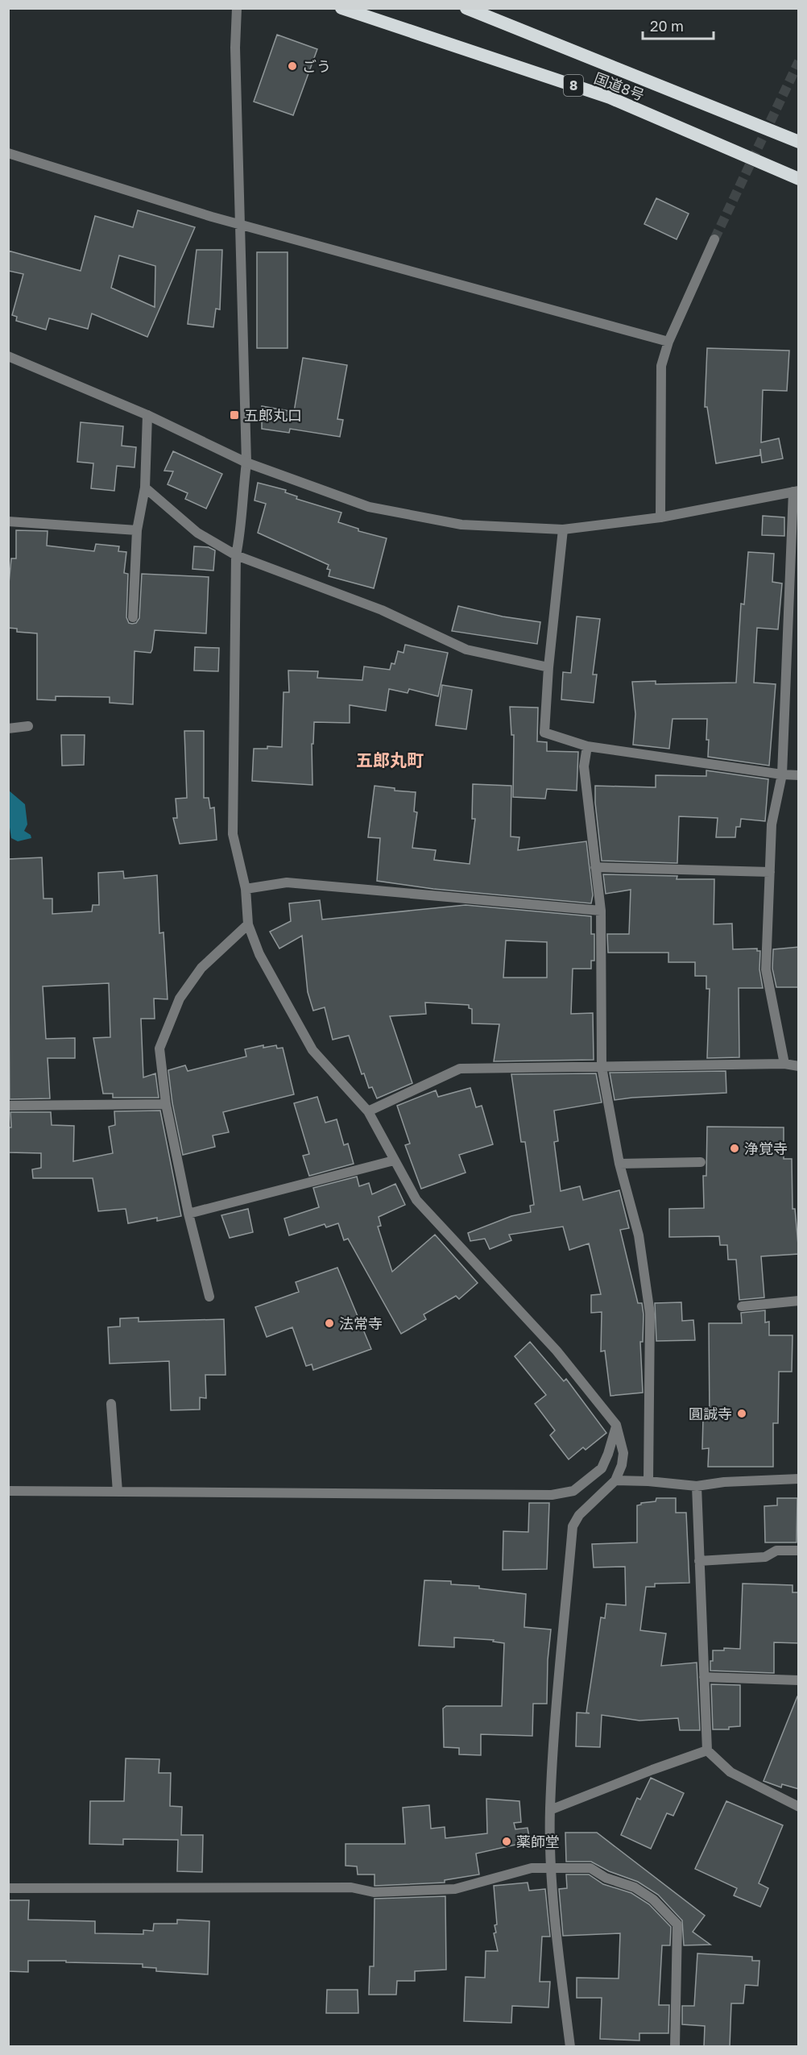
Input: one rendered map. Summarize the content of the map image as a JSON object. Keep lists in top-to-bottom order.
{
  "streets": {
    "highway": ["8", "国道8号"]
  },
  "districts": ["五郎丸町"],
  "places": {
    "other": [
      "ごう",
      "浄覚寺",
      "法常寺",
      "圓誠寺",
      "薬師堂"
    ],
    "transit": ["五郎丸口"]
  },
  "scale_bar": "20 m"
}
